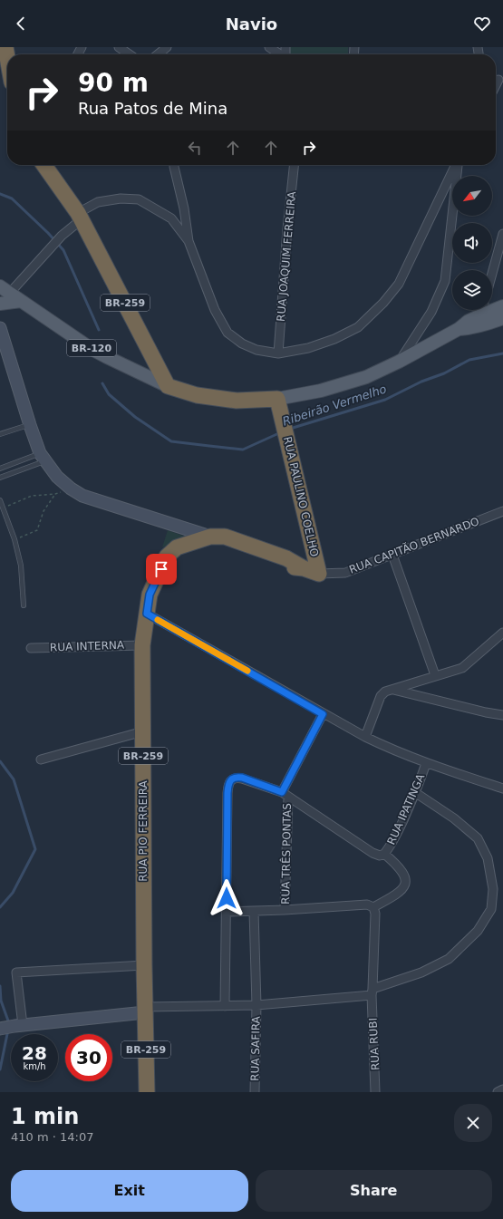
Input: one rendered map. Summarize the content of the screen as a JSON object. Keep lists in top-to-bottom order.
{
  "streets": {
    "highway": [
      "BR-259",
      "BR-120",
      "RUA PAULINO COELHO",
      "RUA CAPITÃO BERNARDO",
      "RUA PIO FERREIRA"
    ],
    "street": [
      "RUA JOAQUIM FERREIRA",
      "RUA INTERNA",
      "RUA IPATINGA",
      "RUA TRÊS PONTAS",
      "RUA RUBI",
      "RUA SAFIRA"
    ]
  },
  "crossings": [
    ["BR-259", "BR-120"],
    ["BR-120", "RUA PAULINO COELHO"],
    ["RUA PAULINO COELHO", "RUA CAPITÃO BERNARDO"],
    ["RUA CAPITÃO BERNARDO", "RUA PIO FERREIRA"],
    ["RUA INTERNA", "RUA PIO FERREIRA"]
  ],
  "water": ["Ribeirão Vermelho"],
  "north": "bottom left",
  "page": {
    "header": "Navio",
    "turn": ["90 m", "Rua Patos de Mina"],
    "speed": "28 km/h",
    "limit": "30",
    "heading": ["1 min", "410 m · 14:07"],
    "buttons": ["Exit", "Share"]
  }
}
